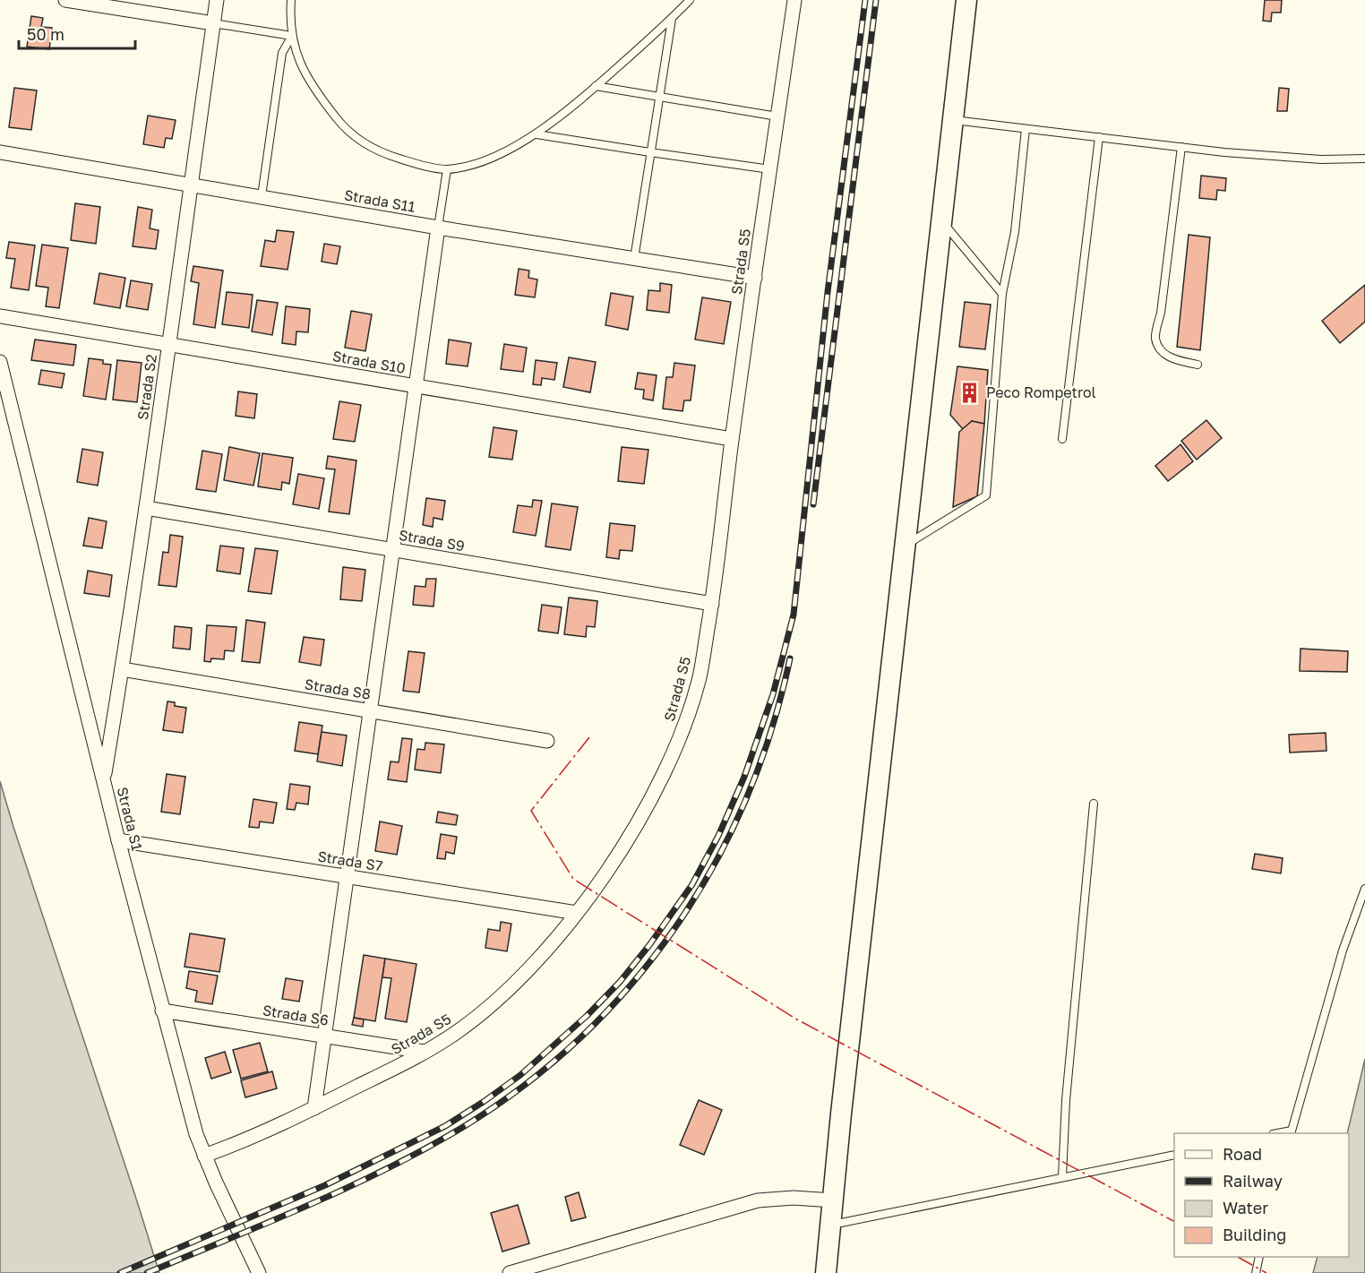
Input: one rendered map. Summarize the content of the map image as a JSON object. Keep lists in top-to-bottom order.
{
  "streets": {
    "street": [
      "Strada S11",
      "Strada S5",
      "Strada S10",
      "Strada S2",
      "Strada S9",
      "Strada S8",
      "Strada S1",
      "Strada S7",
      "Strada S6"
    ]
  },
  "crossings": [
    ["Strada S11", "Strada S5"],
    ["Strada S11", "Strada S2"],
    ["Strada S5", "Strada S10"],
    ["Strada S5", "Strada S9"],
    ["Strada S5", "Strada S1"],
    ["Strada S5", "Strada S7"],
    ["Strada S5", "Strada S6"],
    ["Strada S10", "Strada S2"],
    ["Strada S2", "Strada S9"],
    ["Strada S2", "Strada S8"],
    ["Strada S2", "Strada S1"],
    ["Strada S1", "Strada S7"],
    ["Strada S1", "Strada S6"]
  ],
  "places": {
    "building": ["Peco Rompetrol"]
  },
  "legend": [
    "Road",
    "Railway",
    "Water",
    "Building"
  ],
  "scale_bar": "50 m"
}
